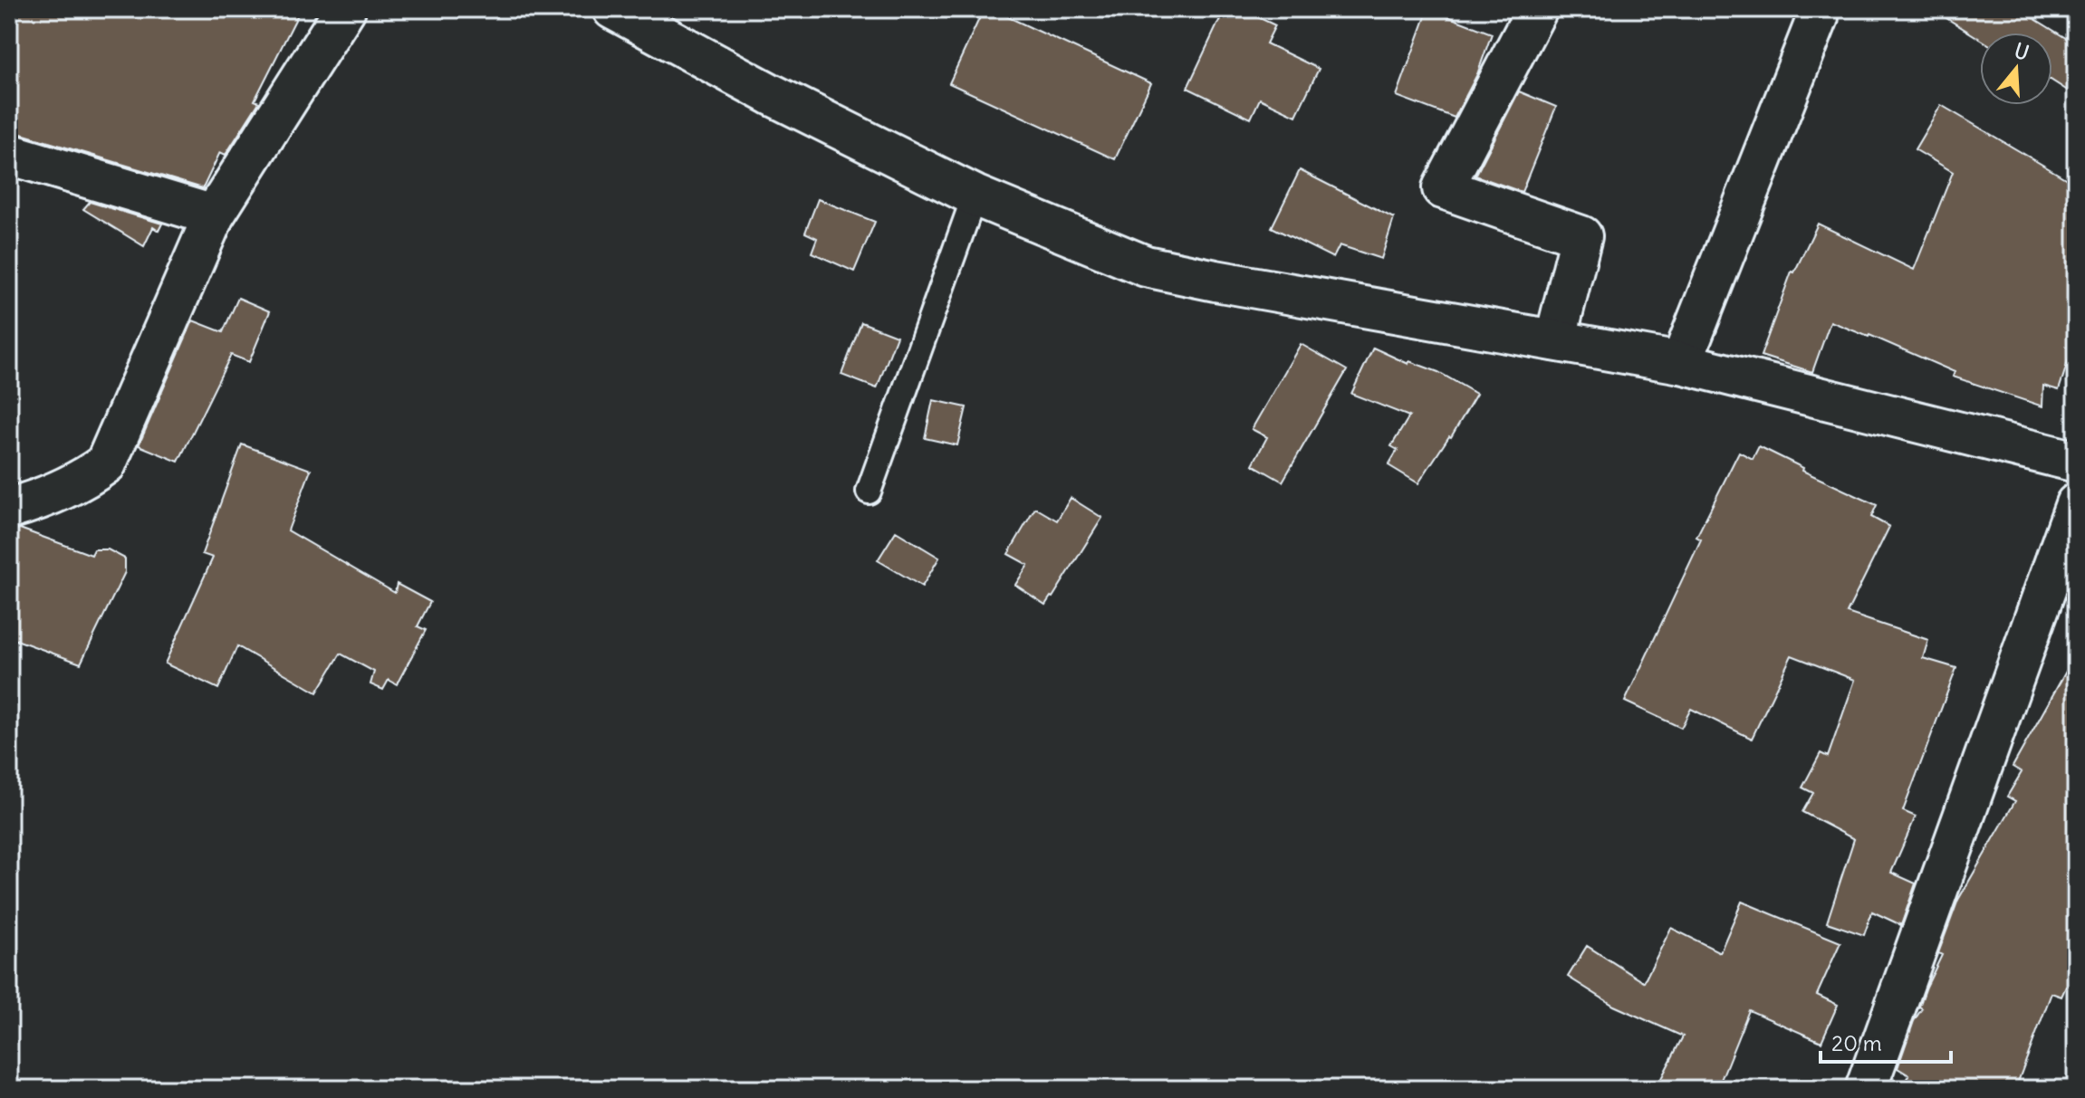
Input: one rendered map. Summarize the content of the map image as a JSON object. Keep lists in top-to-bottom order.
{
  "scale_bar": "20 m",
  "north": "top"
}
